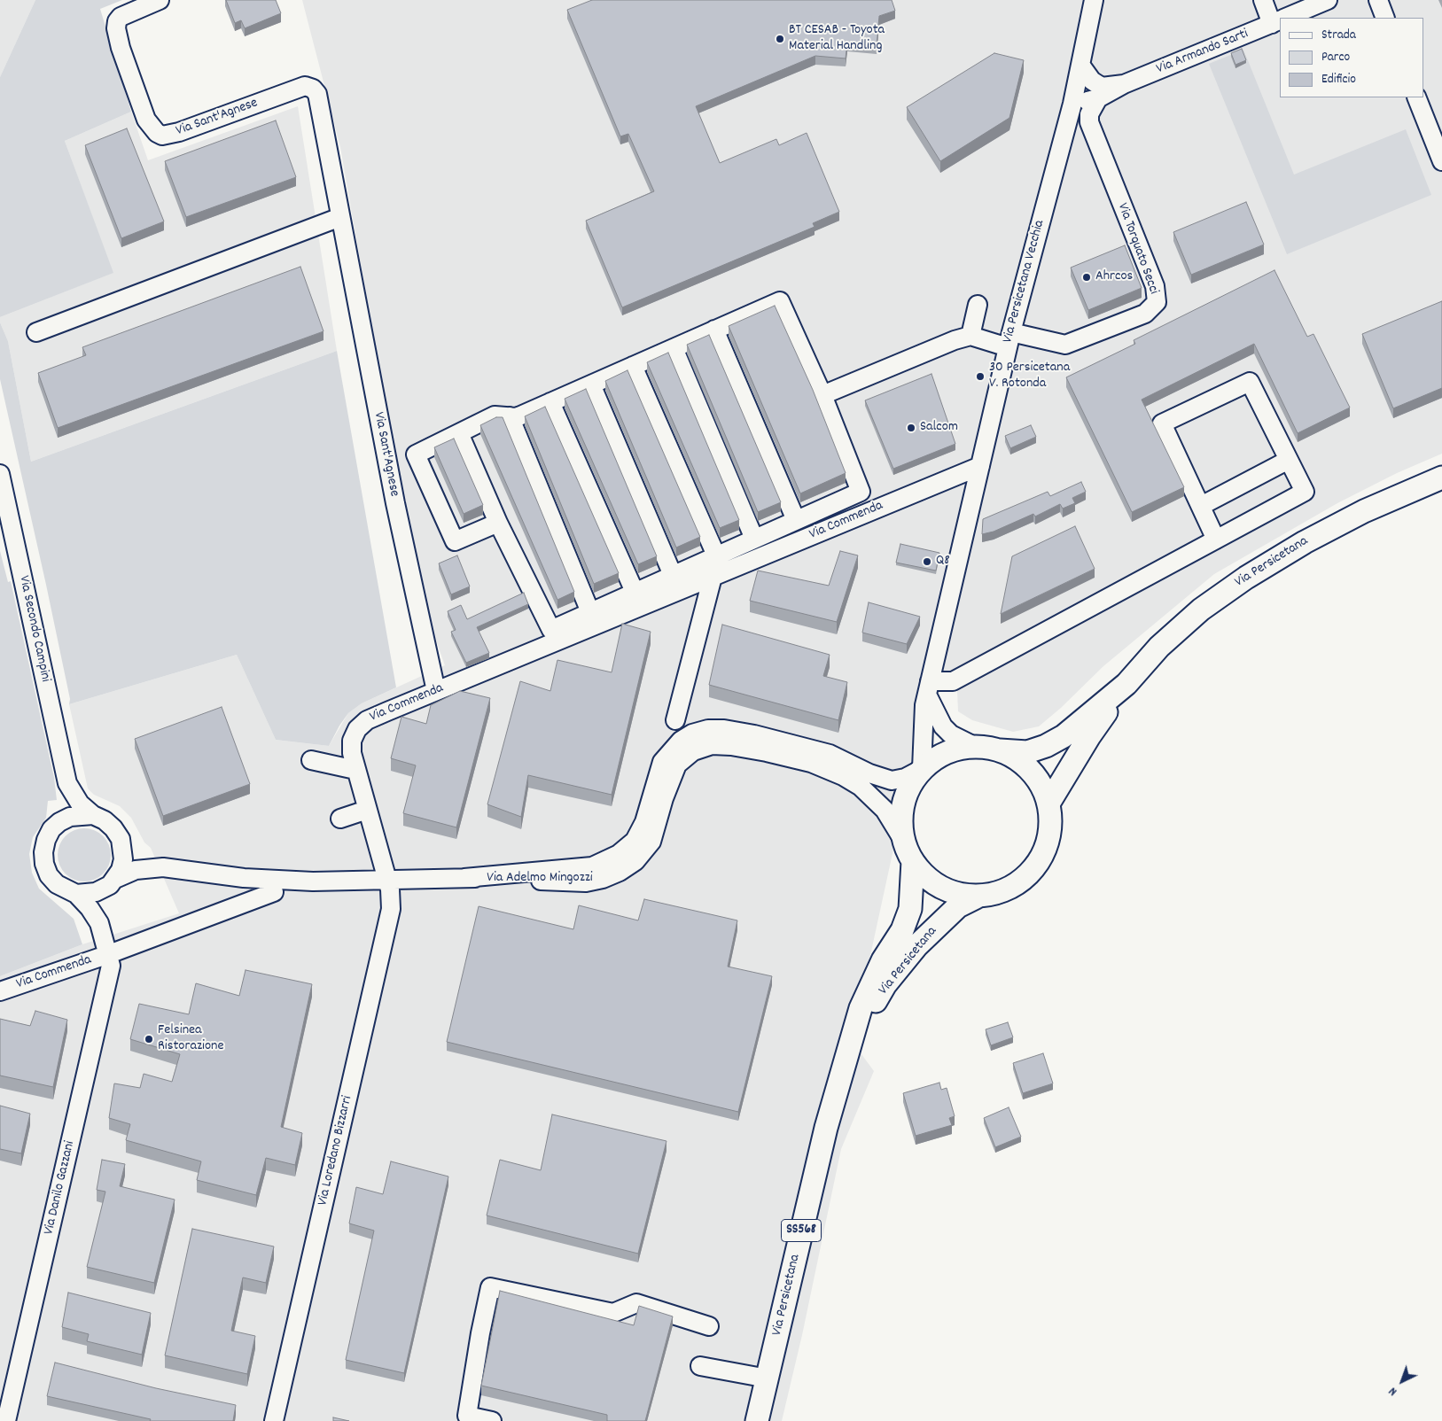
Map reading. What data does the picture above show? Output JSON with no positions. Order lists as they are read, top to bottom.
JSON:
{
  "streets": {
    "main road": ["Via Persicetana", "SS568"],
    "street": [
      "Via Armando Sarti",
      "Via Sant'Agnese",
      "Via Torquato Secci",
      "Via Persicetana Vecchia",
      "Via Commenda",
      "Via Secondo Campini",
      "Via Adelmo Mingozzi",
      "Via Loredano Bizzarri",
      "Via Danilo Gazzani"
    ]
  },
  "crossings": [
    ["Via Armando Sarti", "Via Torquato Secci"],
    ["Via Armando Sarti", "Via Persicetana Vecchia"],
    ["Via Sant'Agnese", "Via Commenda"],
    ["Via Torquato Secci", "Via Persicetana Vecchia"],
    ["Via Persicetana Vecchia", "Via Commenda"],
    ["Via Persicetana Vecchia", "Via Persicetana"],
    ["Via Persicetana Vecchia", "Via Adelmo Mingozzi"],
    ["Via Commenda", "Via Secondo Campini"],
    ["Via Commenda", "Via Adelmo Mingozzi"],
    ["Via Commenda", "Via Loredano Bizzarri"],
    ["Via Commenda", "Via Danilo Gazzani"],
    ["Via Persicetana", "Via Adelmo Mingozzi"],
    ["Via Adelmo Mingozzi", "Via Loredano Bizzarri"]
  ],
  "places": [
    "BT CESAB - Toyota Material Handling",
    "Ahrcos",
    "30 Persicetana V. Rotonda",
    "Salcom",
    "Q8",
    "Felsinea Ristorazione"
  ],
  "legend": ["Strada", "Parco", "Edificio"],
  "north": "bottom left"
}
